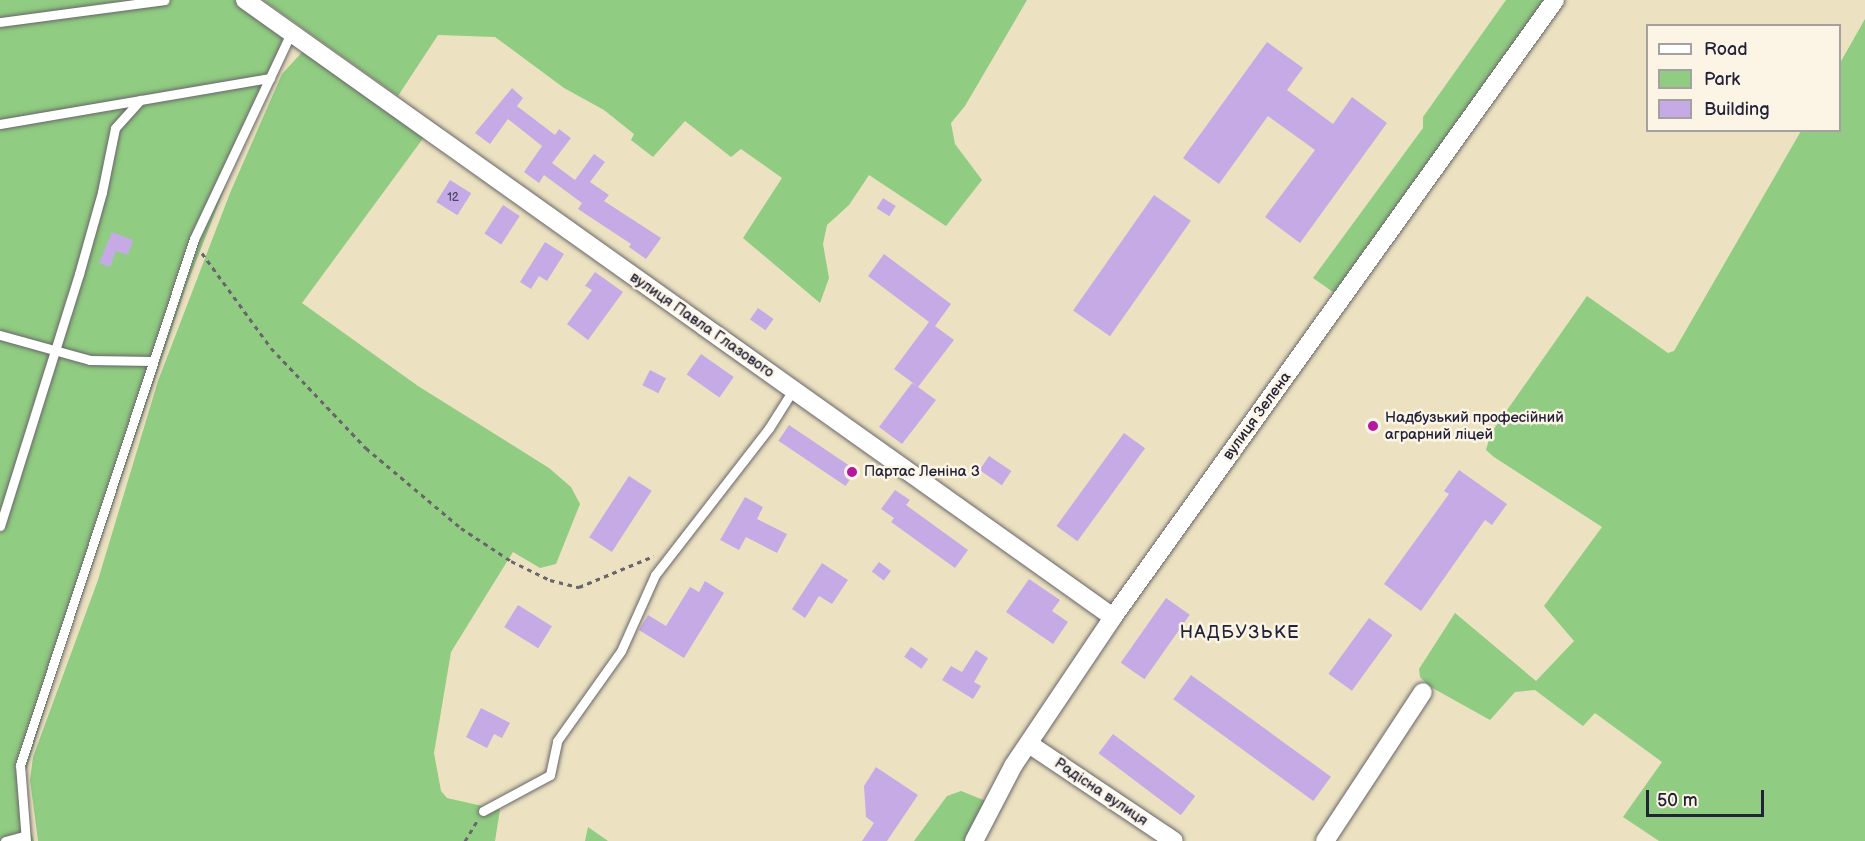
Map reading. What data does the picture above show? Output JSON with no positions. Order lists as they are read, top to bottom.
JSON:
{
  "streets": {
    "street": ["вулиця Павла Глазового", "вулиця Зелена", "Радісна вулиця"]
  },
  "crossings": [
    ["вулиця Павла Глазового", "вулиця Зелена"],
    ["вулиця Зелена", "Радісна вулиця"]
  ],
  "districts": ["НАДБУЗЬКЕ"],
  "places": ["Надбузький професійний аграрний ліцей", "Партас Леніна 3"],
  "house_numbers": ["12"],
  "legend": ["Road", "Park", "Building"],
  "scale_bar": "50 m"
}
